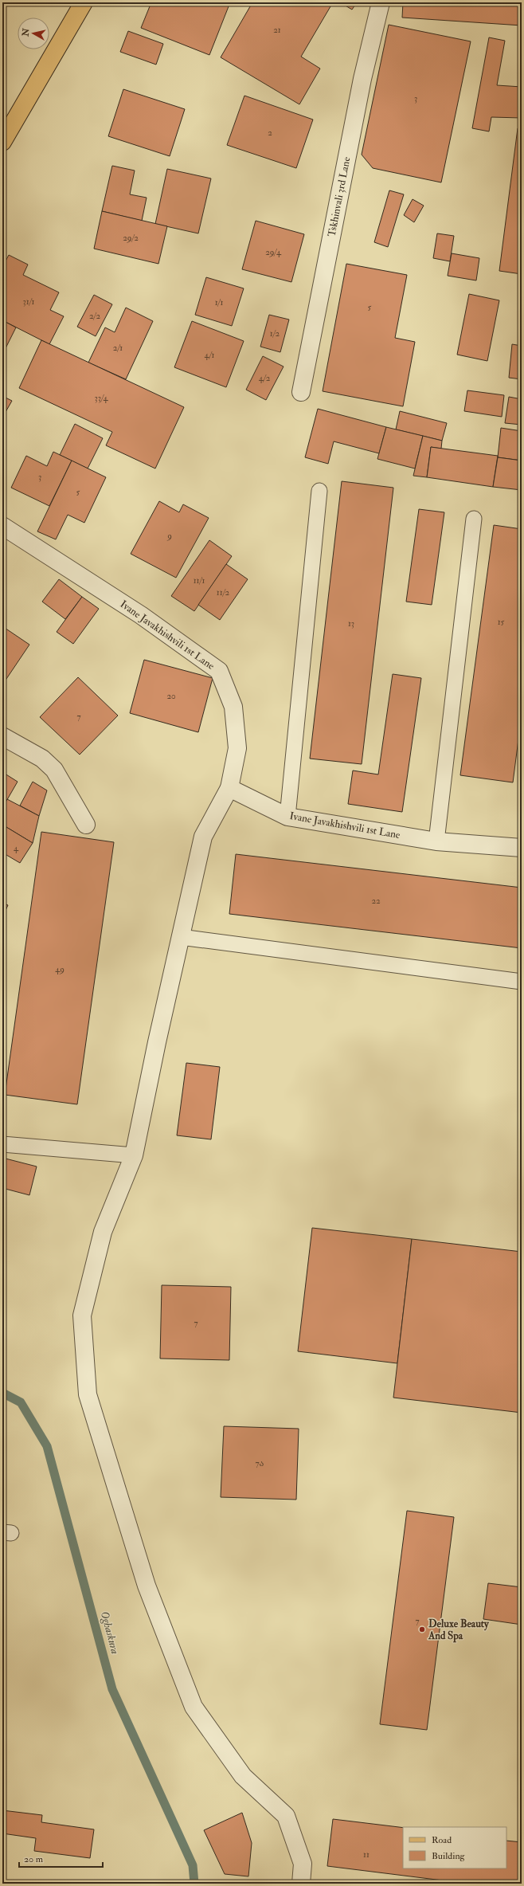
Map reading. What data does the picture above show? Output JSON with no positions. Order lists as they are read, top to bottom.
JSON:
{
  "streets": {
    "street": ["Tskhinvali 3rd Lane", "Ivane Javakhishvili 1st Lane"]
  },
  "water": ["Oghaskura"],
  "places": ["Deluxe Beauty And Spa"],
  "house_numbers": [
    "21",
    "3",
    "2",
    "29/2",
    "29/4",
    "31/1",
    "1/1",
    "5",
    "2/2",
    "1/2",
    "2/1",
    "4/1",
    "4/2",
    "33/4",
    "3",
    "5",
    "9",
    "11/1",
    "11/2",
    "15",
    "13",
    "20",
    "7",
    "4",
    "22",
    "49",
    "7",
    "7ა",
    "7",
    "11"
  ],
  "legend": ["Road", "Building"],
  "scale_bar": "20 m",
  "north": "left"
}
